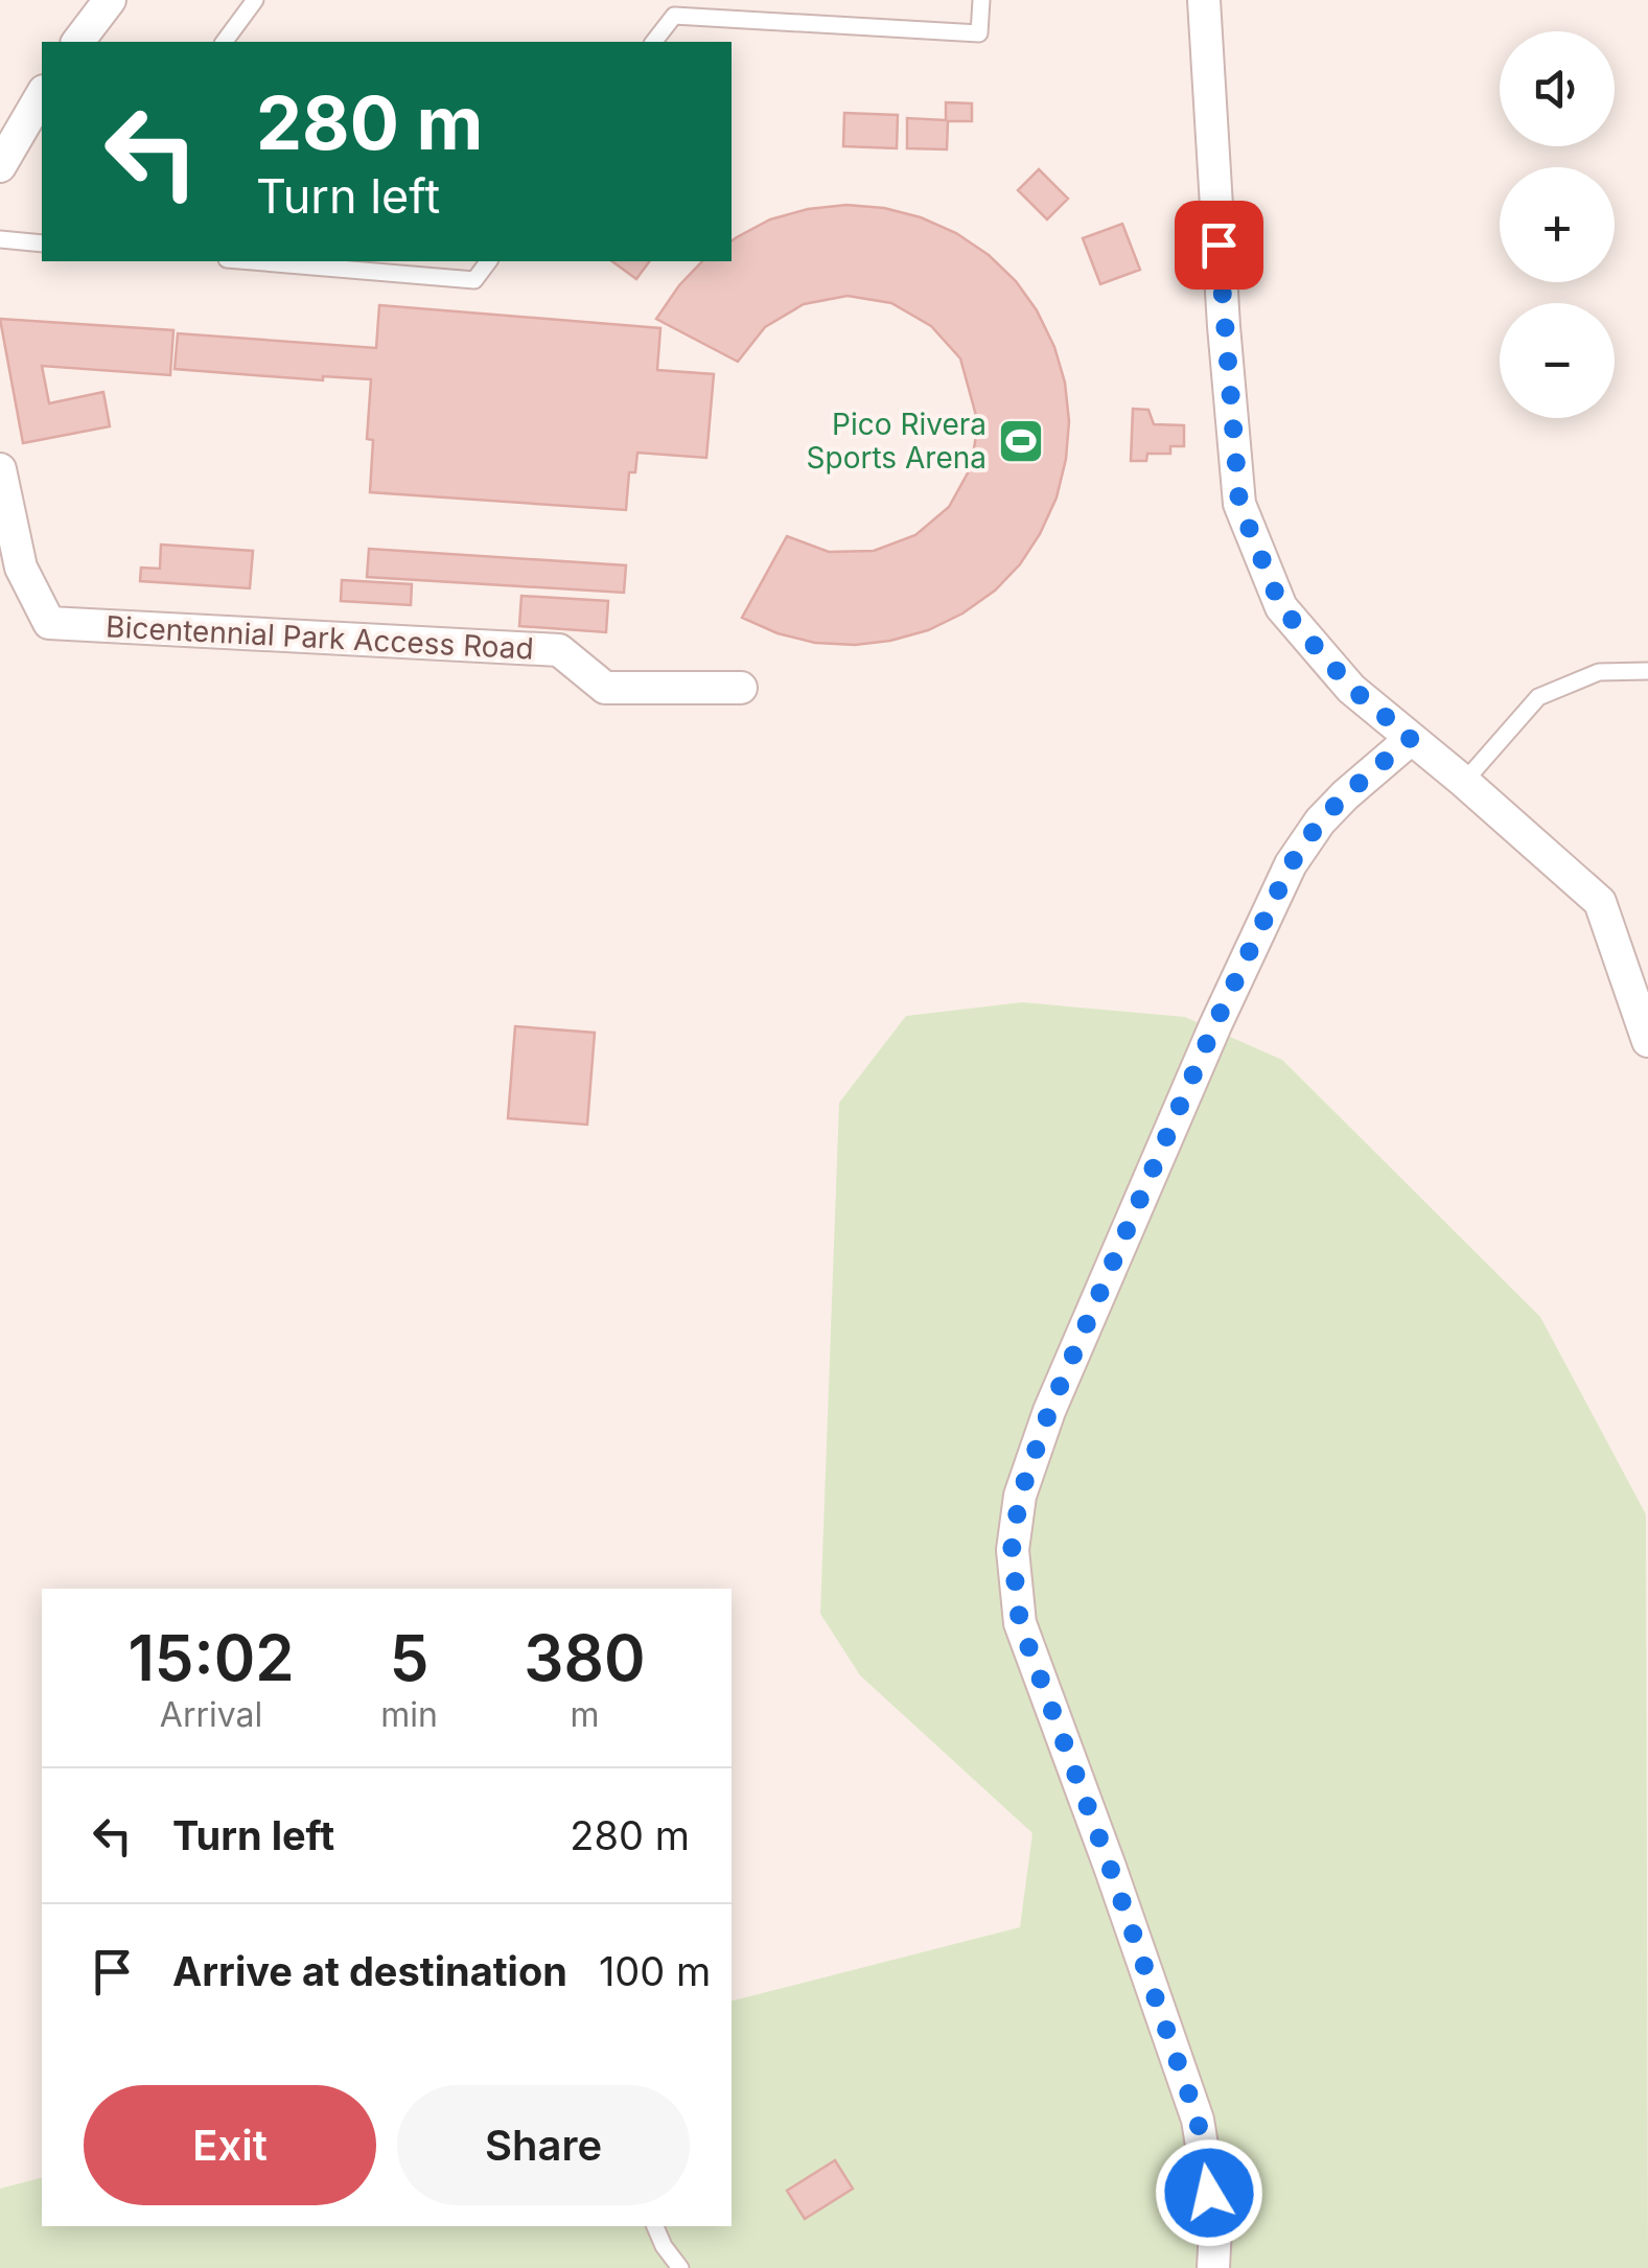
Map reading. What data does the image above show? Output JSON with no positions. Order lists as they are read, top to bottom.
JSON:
{
  "streets": {
    "street": ["Bicentennial Park Access Road"]
  },
  "places": {
    "sports": ["Pico Rivera Sports Arena"]
  },
  "page": {
    "map_buttons": ["+", "−"],
    "turn": ["280 m", "Turn left"],
    "eta": [
      "15:02",
      "Arrival",
      "5",
      "min",
      "380",
      "m"
    ],
    "list": [
      {
        "name": "Turn left",
        "value": "280 m"
      },
      {
        "name": "Arrive at destination",
        "value": "100 m"
      }
    ],
    "buttons": ["Exit", "Share"]
  }
}
